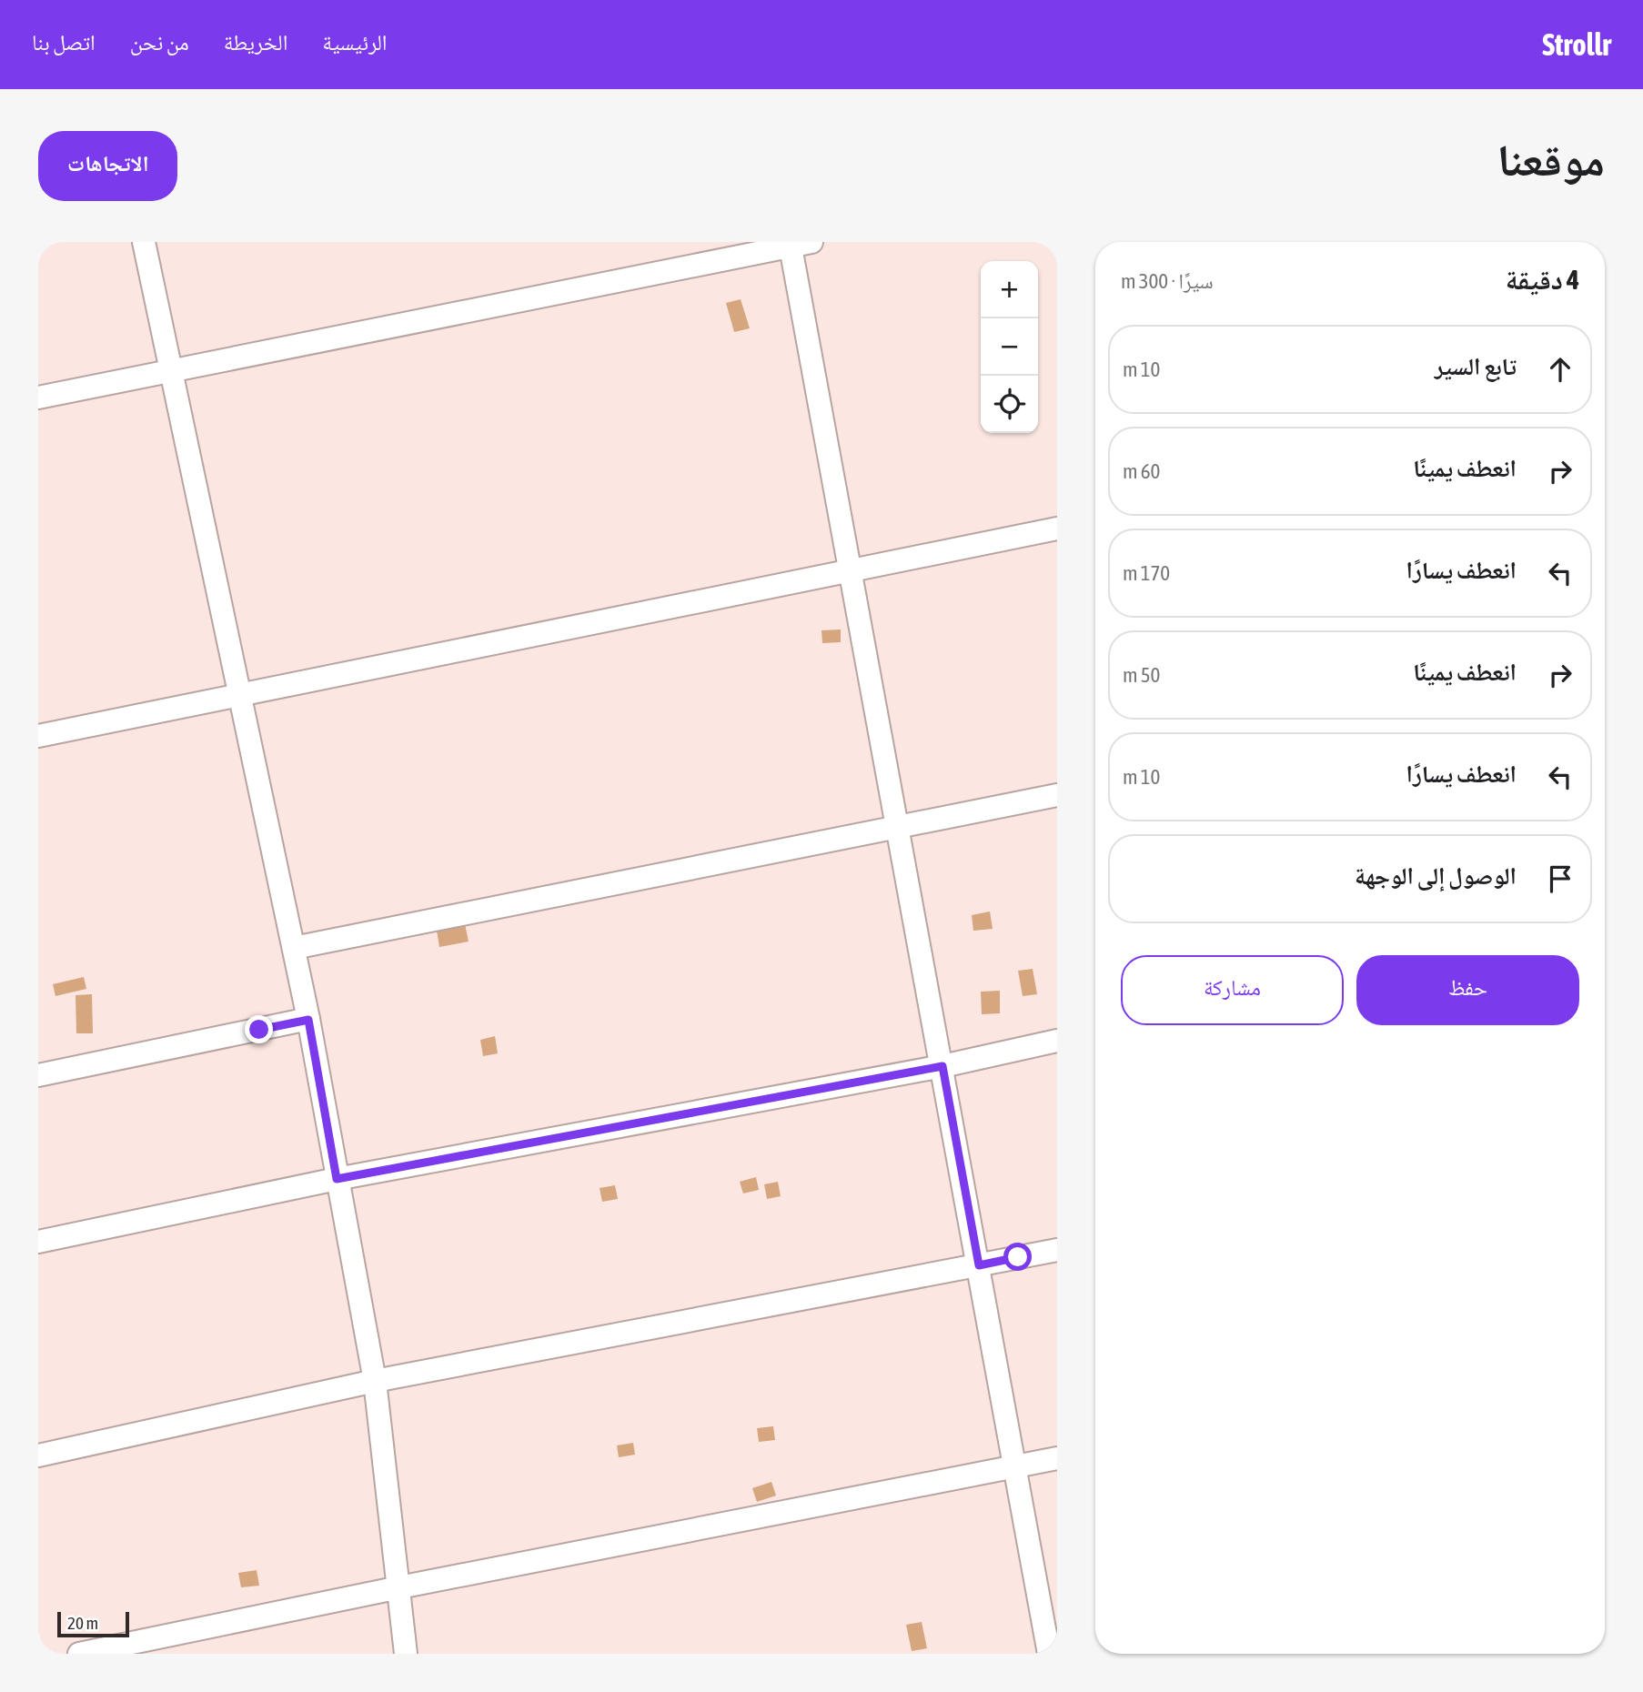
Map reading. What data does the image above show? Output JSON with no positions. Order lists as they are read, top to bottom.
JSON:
{
  "scale_bar": "20 m",
  "page": {
    "header": "Strollr",
    "nav": [
      "الرئيسية",
      "الخريطة",
      "من نحن",
      "اتصل بنا"
    ],
    "title": "موقعنا",
    "buttons": [
      "الاتجاهات",
      ["حفظ", "مشاركة"]
    ],
    "heading": ["4 دقيقة", "سيرًا · 300 m"],
    "map_buttons": ["+", "−"],
    "list": [
      ["تابع السير", "10 m"],
      ["انعطف يمينًا", "60 m"],
      ["انعطف يسارًا", "170 m"],
      ["انعطف يمينًا", "50 m"],
      ["انعطف يسارًا", "10 m"],
      "الوصول إلى الوجهة"
    ],
    "scale": "20 m"
  }
}
